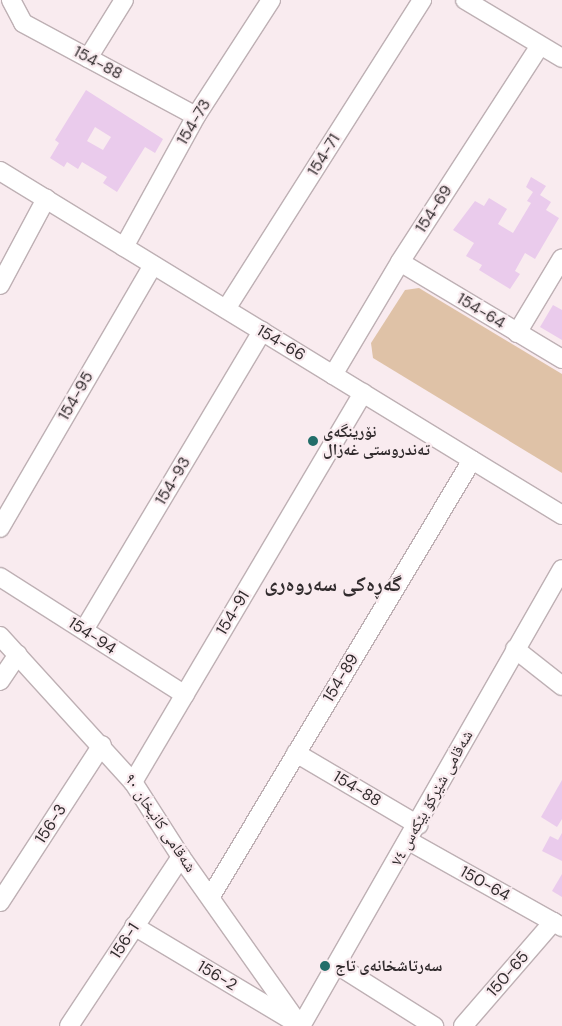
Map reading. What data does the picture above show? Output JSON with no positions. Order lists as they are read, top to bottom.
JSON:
{
  "streets": {
    "street": [
      "154-88",
      "154-73",
      "154-71",
      "154-69",
      "154-64",
      "154-66",
      "154-95",
      "154-93",
      "154-91",
      "154-94",
      "154-89",
      "شەقامی شێرکۆ بێکەس ٧٤",
      "شەقامی کانیخان ٩٠",
      "156-3",
      "150-64",
      "156-1",
      "150-65",
      "156-2"
    ]
  },
  "crossings": [
    ["154-88", "154-73"],
    ["154-88", "154-89"],
    ["154-88", "شەقامی شێرکۆ بێکەس ٧٤"],
    ["154-73", "154-66"],
    ["154-71", "154-66"],
    ["154-69", "154-64"],
    ["154-69", "154-66"],
    ["154-66", "154-95"],
    ["154-66", "154-93"],
    ["154-66", "154-91"],
    ["154-66", "154-89"],
    ["154-93", "154-94"],
    ["154-91", "154-94"],
    ["154-91", "شەقامی کانیخان ٩٠"],
    ["154-89", "شەقامی کانیخان ٩٠"],
    ["شەقامی شێرکۆ بێکەس ٧٤", "شەقامی کانیخان ٩٠"],
    ["شەقامی شێرکۆ بێکەس ٧٤", "150-64"],
    ["شەقامی شێرکۆ بێکەس ٧٤", "156-2"],
    ["شەقامی کانیخان ٩٠", "156-3"],
    ["شەقامی کانیخان ٩٠", "156-1"],
    ["شەقامی کانیخان ٩٠", "156-2"],
    ["150-64", "150-65"],
    ["156-1", "156-2"]
  ],
  "districts": ["گەڕەکی سەروەری"],
  "places": ["نۆرینگەی تەندروستی غەزال", "سەرتاشخانەی تاج"]
}
